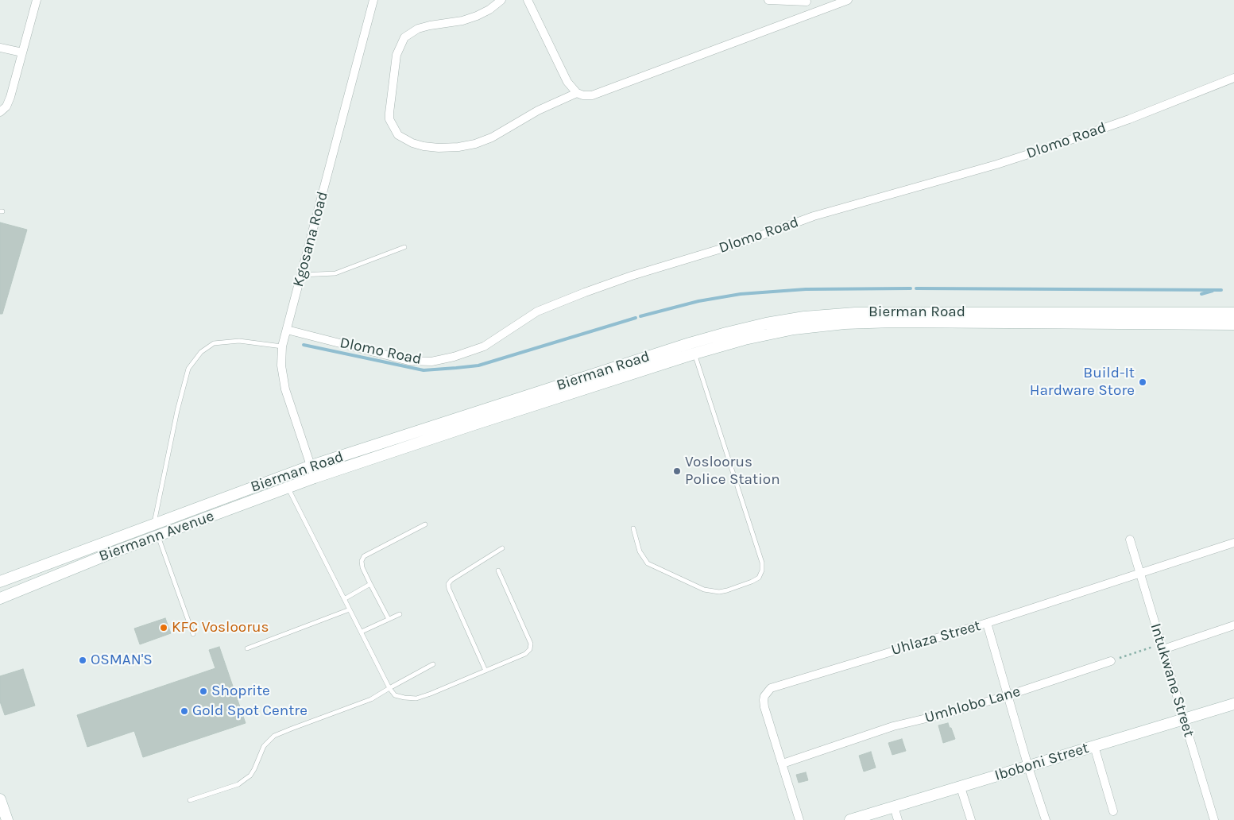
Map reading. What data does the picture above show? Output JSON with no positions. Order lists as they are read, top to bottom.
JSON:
{
  "streets": {
    "main road": ["Bierman Road", "Biermann Avenue", "Iboboni Street"],
    "street": [
      "Dlomo Road",
      "Kgosana Road",
      "Uhlaza Street",
      "Intukwane Street",
      "Umhlobo Lane"
    ]
  },
  "crossings": [
    ["Dlomo Road", "Kgosana Road"],
    ["Kgosana Road", "Bierman Road"],
    ["Kgosana Road", "Biermann Avenue"],
    ["Bierman Road", "Biermann Avenue"],
    ["Uhlaza Street", "Intukwane Street"],
    ["Uhlaza Street", "Umhlobo Lane"],
    ["Intukwane Street", "Iboboni Street"]
  ],
  "places": [
    "Build-It Hardware Store",
    "Vosloorus Police Station",
    "KFC Vosloorus",
    "OSMAN'S",
    "Shoprite",
    "Gold Spot Centre"
  ]
}
